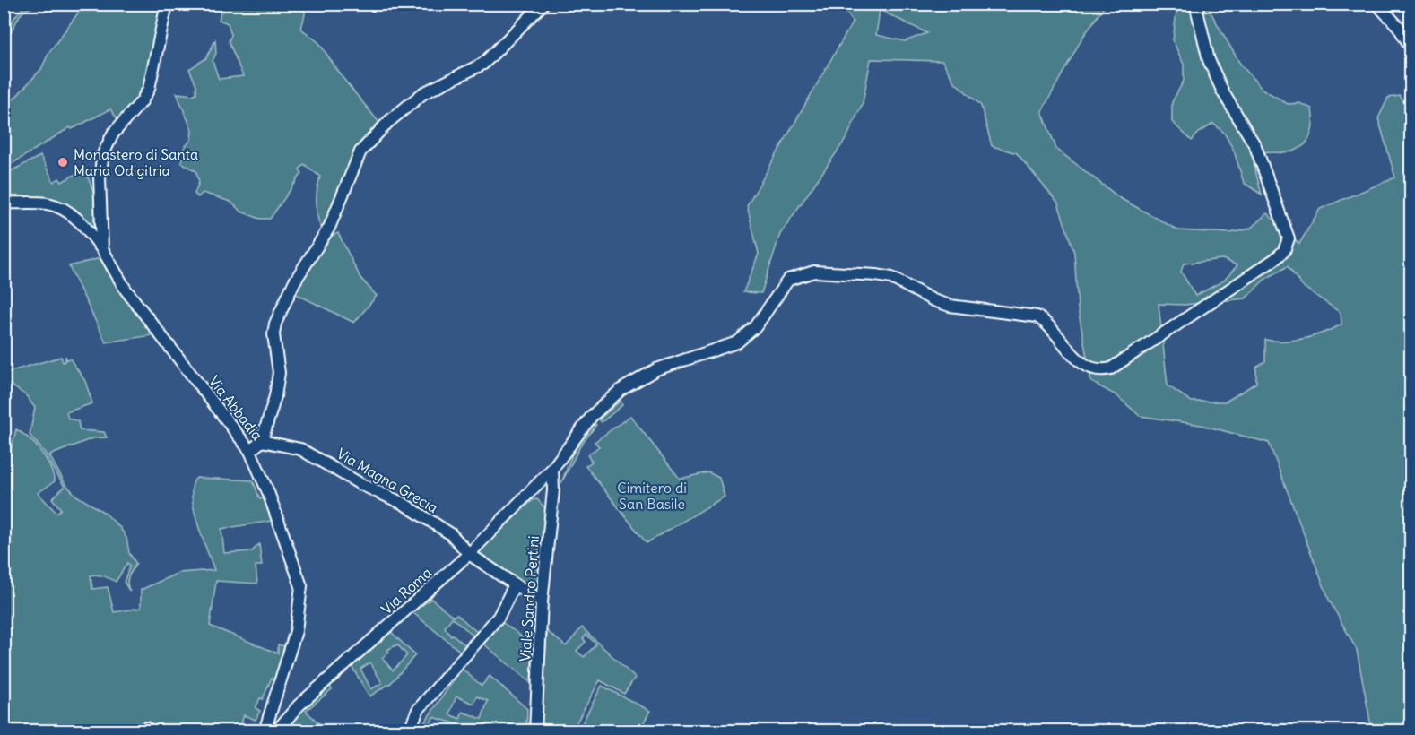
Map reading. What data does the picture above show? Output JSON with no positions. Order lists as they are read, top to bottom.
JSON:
{
  "streets": {
    "street": [
      "Via Abbadia",
      "Via Magna Grecia",
      "Via Roma",
      "Viale Sandro Pertini"
    ]
  },
  "crossings": [
    ["Via Magna Grecia", "Via Roma"],
    ["Via Magna Grecia", "Viale Sandro Pertini"],
    ["Via Roma", "Viale Sandro Pertini"]
  ],
  "parks": ["Cimitero di San Basile"],
  "places": ["Monastero di Santa Maria Odigitria"]
}
